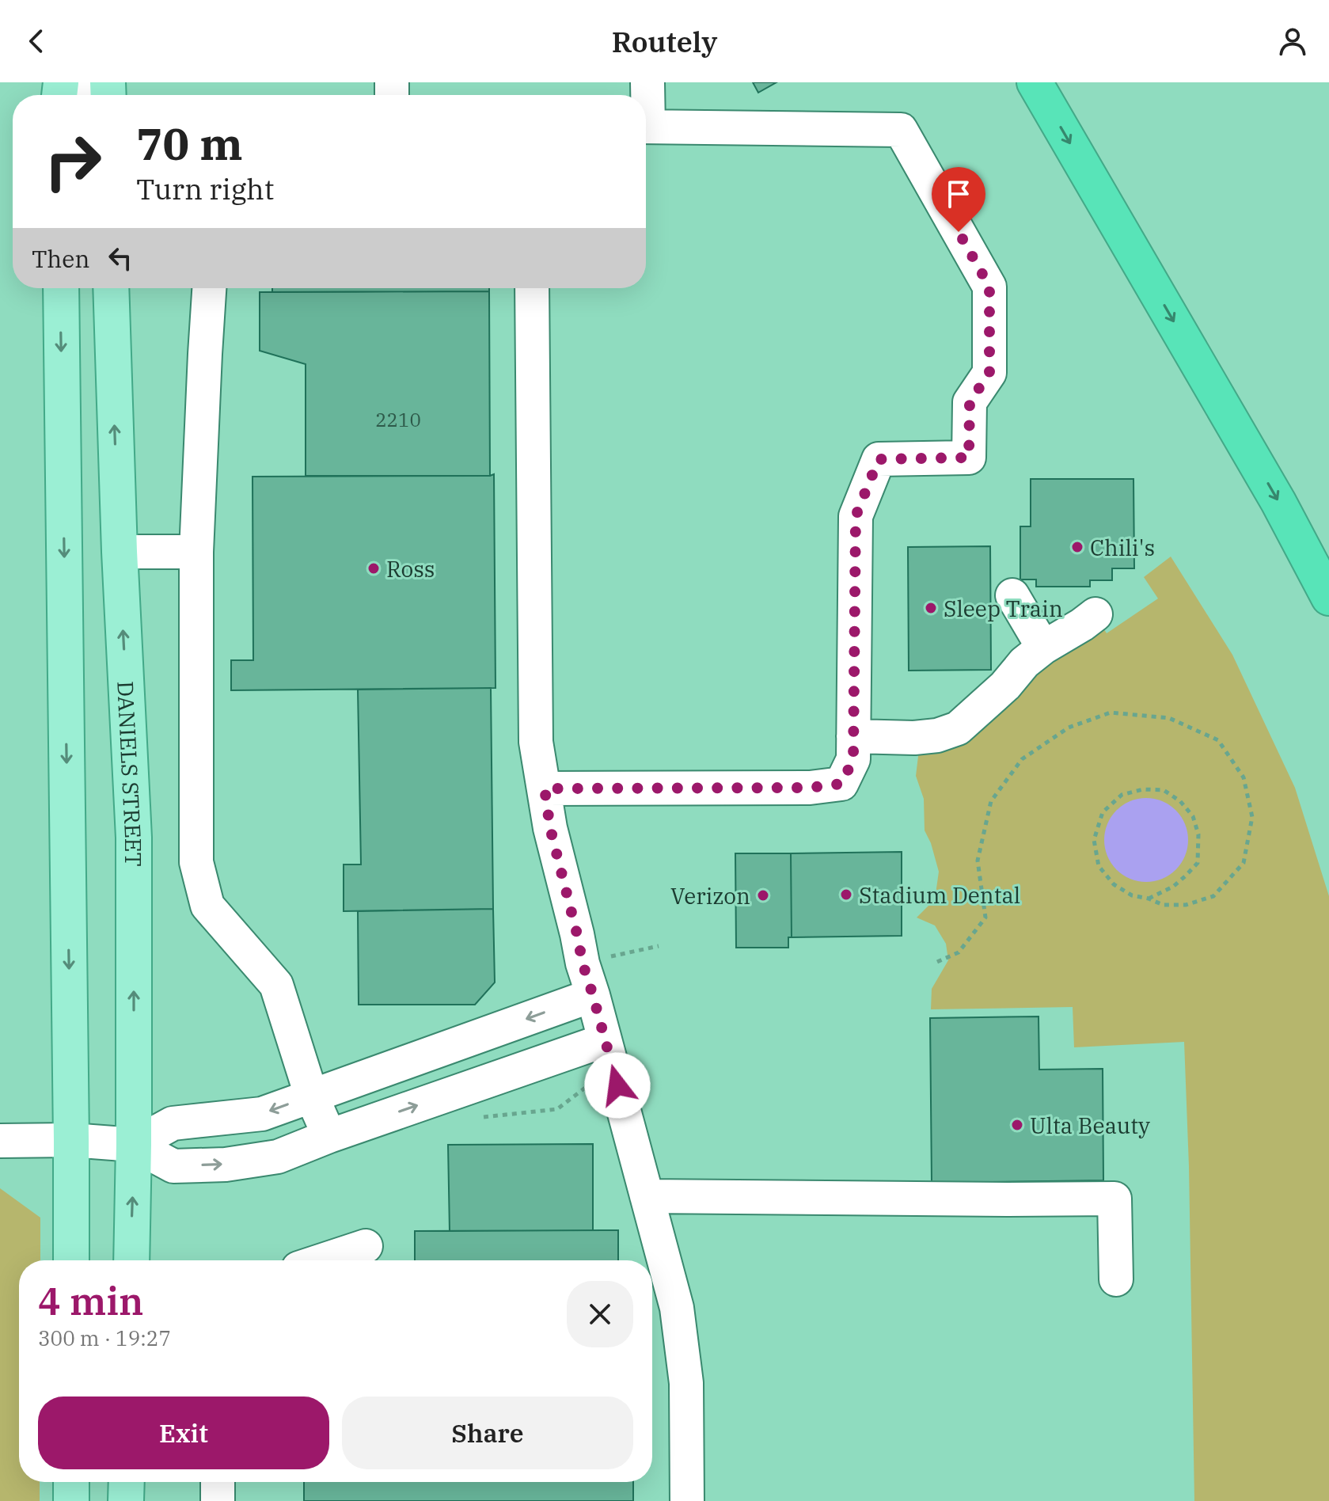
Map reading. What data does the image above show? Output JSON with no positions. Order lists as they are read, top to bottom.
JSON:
{
  "streets": {
    "main road": ["DANIELS STREET"]
  },
  "places": [
    "Chili's",
    "Ross",
    "Sleep Train",
    "Stadium Dental",
    "Verizon",
    "Ulta Beauty"
  ],
  "house_numbers": ["2210"],
  "page": {
    "header": "Routely",
    "turn": ["70 m", "Turn right"],
    "then": "Then",
    "heading": ["4 min", "300 m · 19:27"],
    "buttons": ["Exit", "Share"]
  }
}
